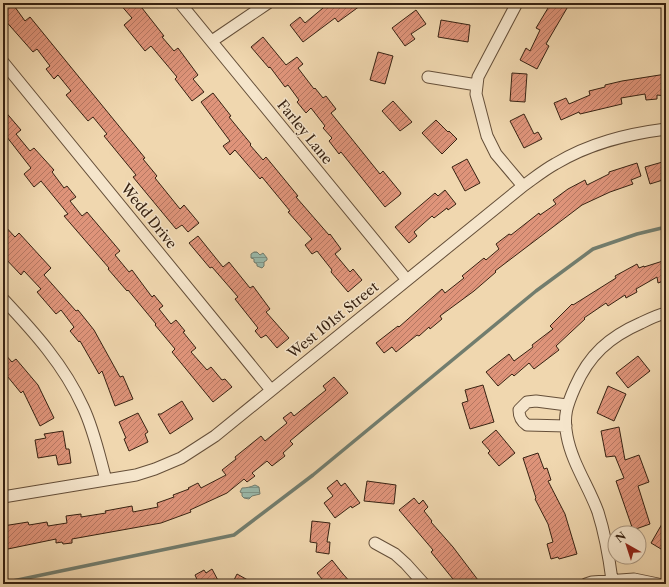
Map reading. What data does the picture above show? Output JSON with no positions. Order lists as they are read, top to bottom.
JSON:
{
  "streets": {
    "street": ["Farley Lane", "Wedd Drive", "West 101st Street"]
  },
  "crossings": [
    ["Farley Lane", "West 101st Street"],
    ["Wedd Drive", "West 101st Street"]
  ],
  "north": "top left"
}
